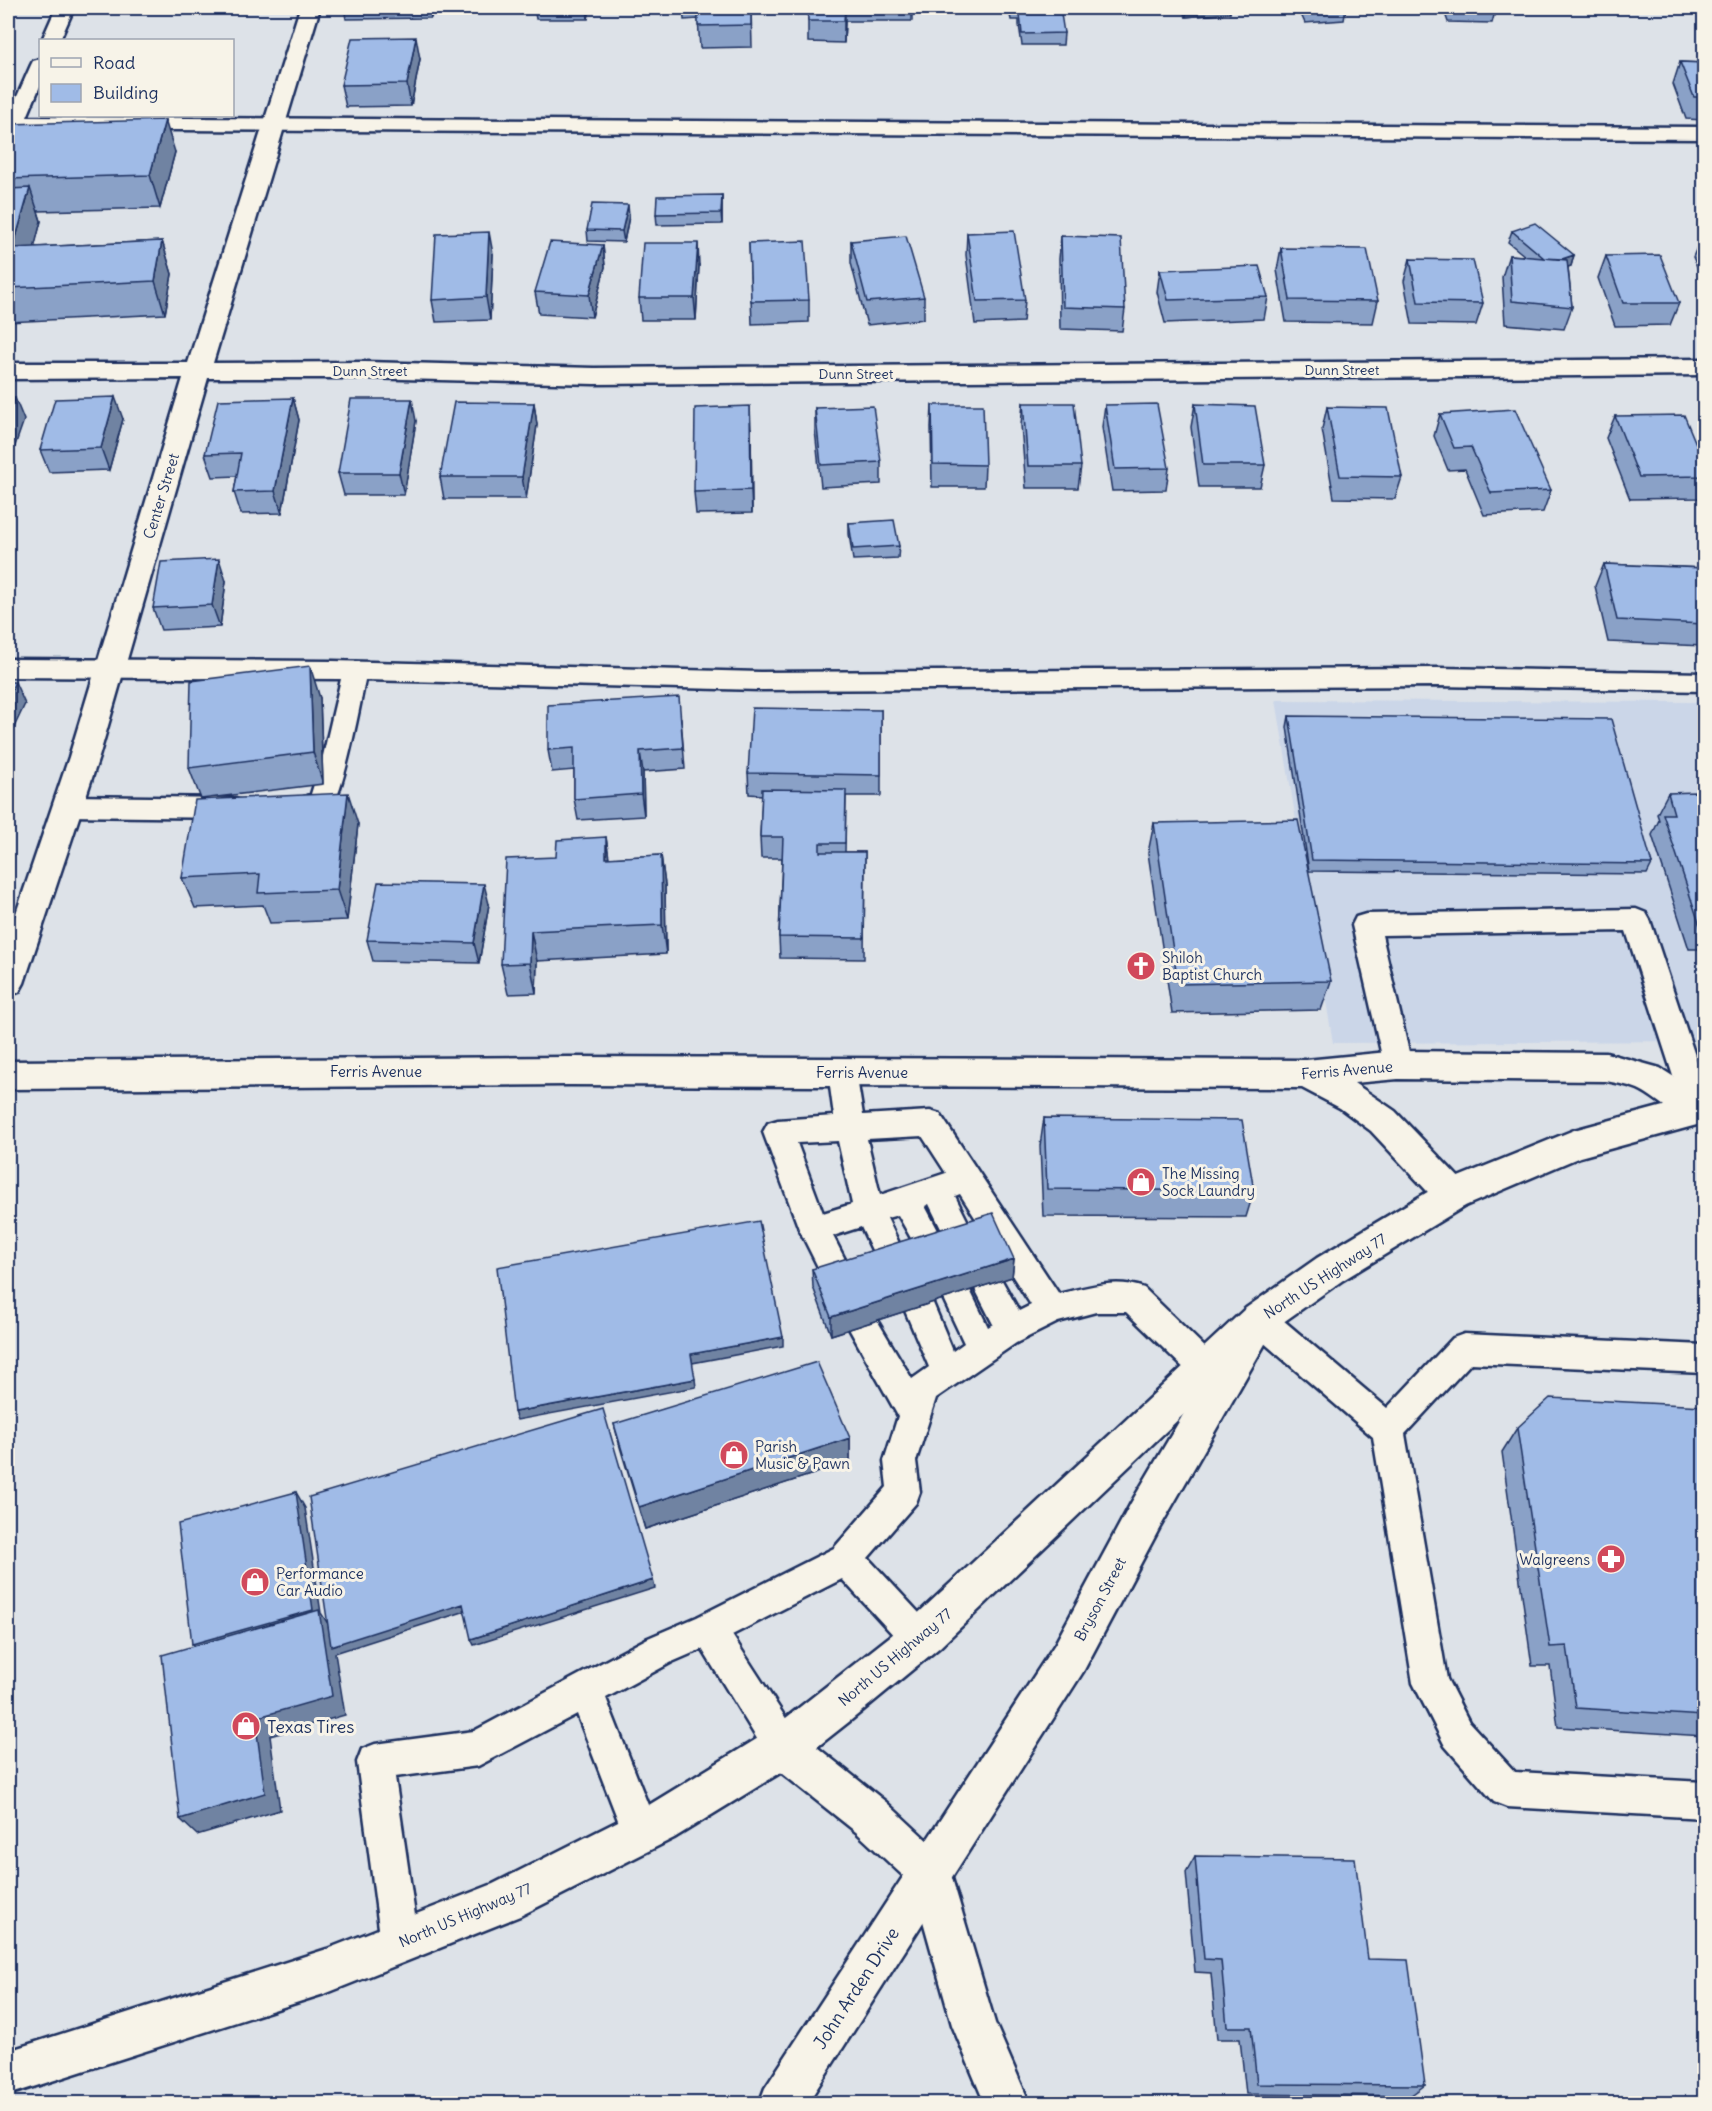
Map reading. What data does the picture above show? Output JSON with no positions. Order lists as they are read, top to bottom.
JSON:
{
  "streets": {
    "street": [
      "Dunn Street",
      "Center Street",
      "Ferris Avenue",
      "North US Highway 77",
      "Bryson Street",
      "John Arden Drive"
    ]
  },
  "crossings": [
    ["Dunn Street", "Center Street"],
    ["Ferris Avenue", "North US Highway 77"],
    ["North US Highway 77", "Bryson Street"],
    ["Bryson Street", "John Arden Drive"]
  ],
  "places": {
    "church": ["Shiloh Baptist Church"],
    "shop": [
      "The Missing Sock Laundry",
      "Parish Music & Pawn",
      "Performance Car Audio",
      "Texas Tires"
    ],
    "pharmacy": ["Walgreens"]
  },
  "legend": ["Road", "Building"]
}
